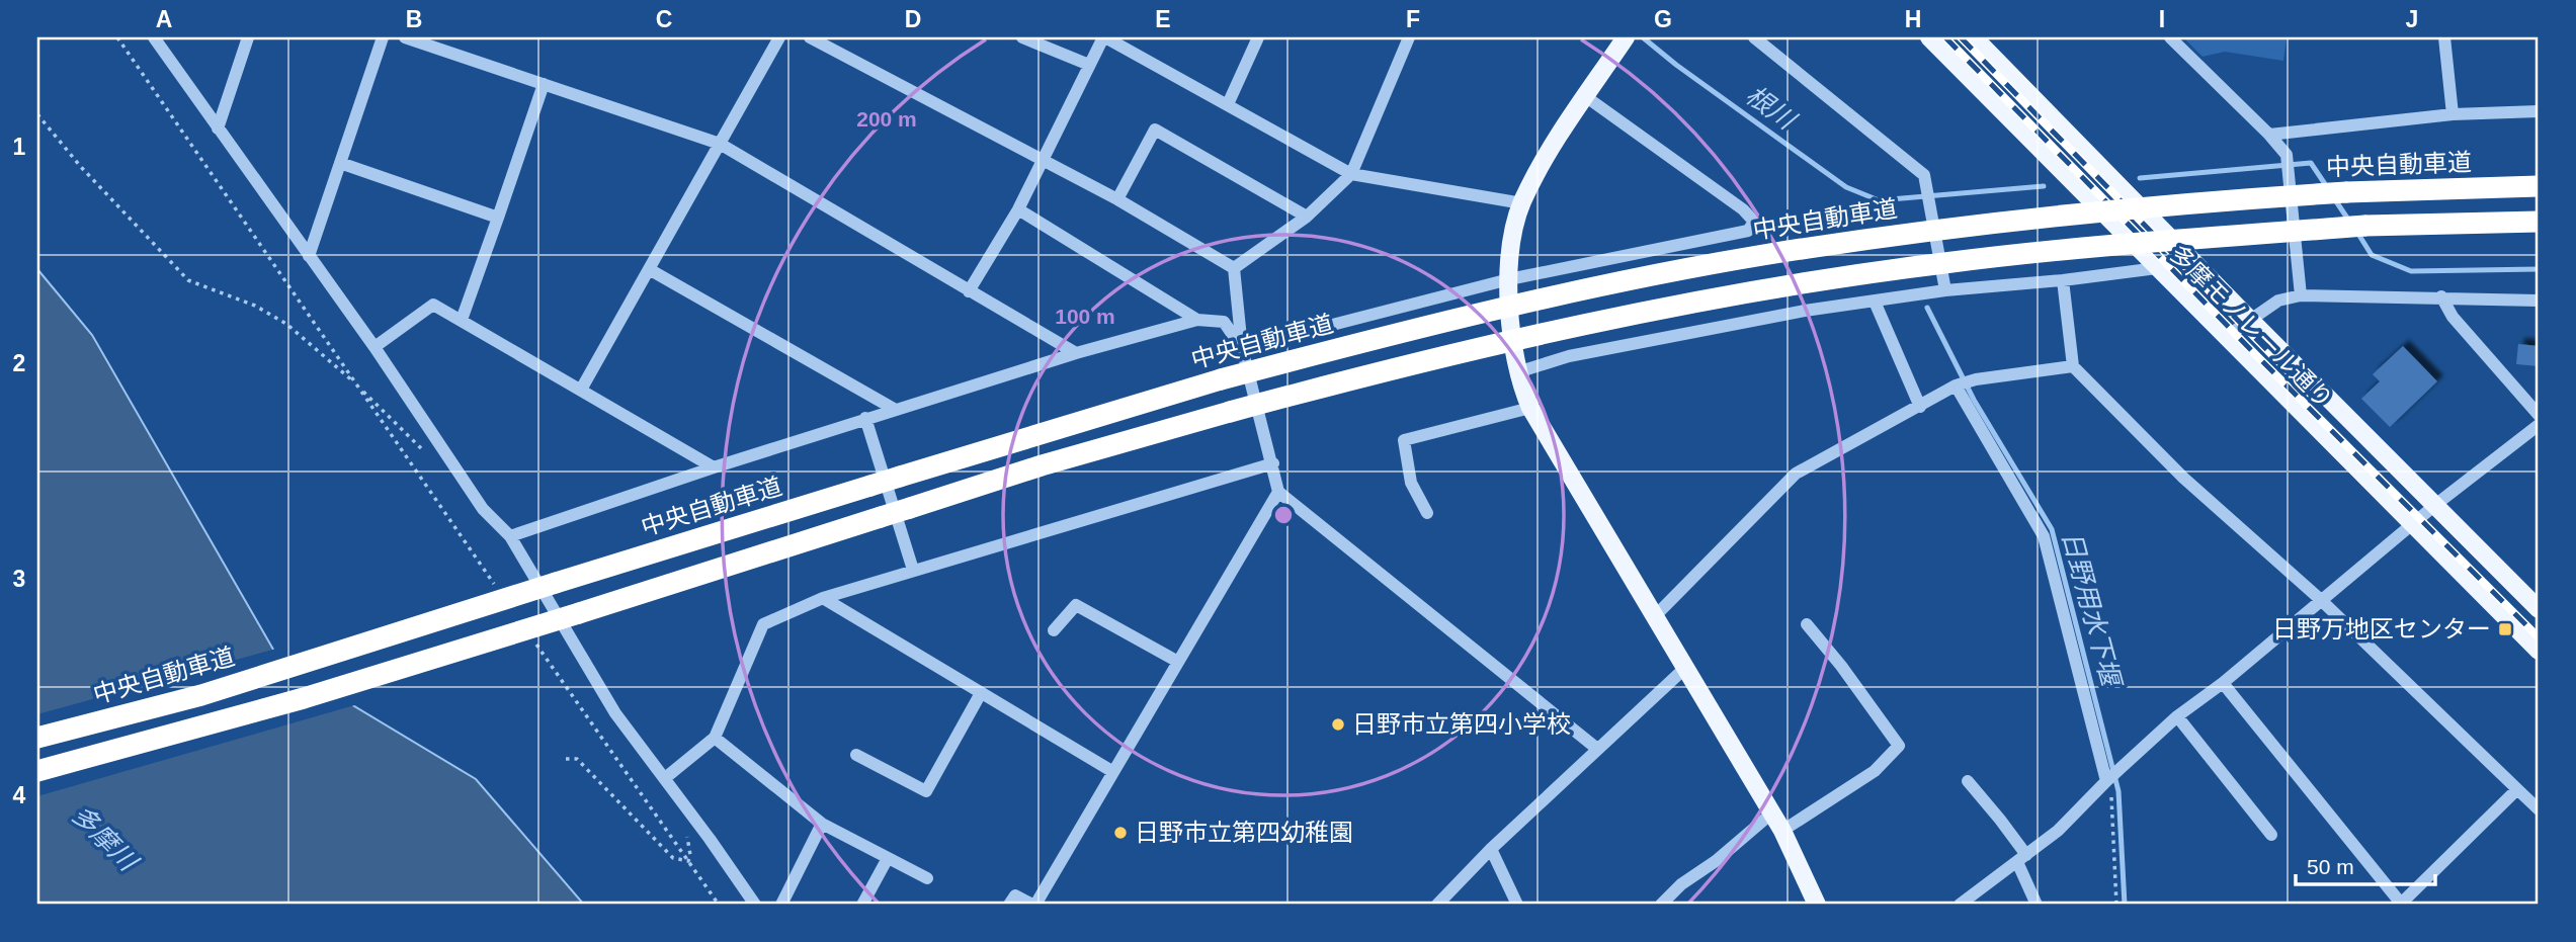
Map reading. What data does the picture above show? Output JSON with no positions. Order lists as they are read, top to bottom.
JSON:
{
  "streets": {
    "highway": ["中央自動車道"],
    "main road": ["多摩モノレール通り"]
  },
  "water": ["根川", "日野用水下堰", "多摩川"],
  "places": {
    "transit": ["日野万地区センター"],
    "other": ["日野市立第四小学校", "日野市立第四幼稚園"]
  },
  "scale_bar": "50 m",
  "grid": {
    "columns": [
      "A",
      "B",
      "C",
      "D",
      "E",
      "F",
      "G",
      "H",
      "I",
      "J"
    ],
    "rows": [
      "1",
      "2",
      "3",
      "4"
    ]
  },
  "rings": ["200 m", "100 m"]
}
